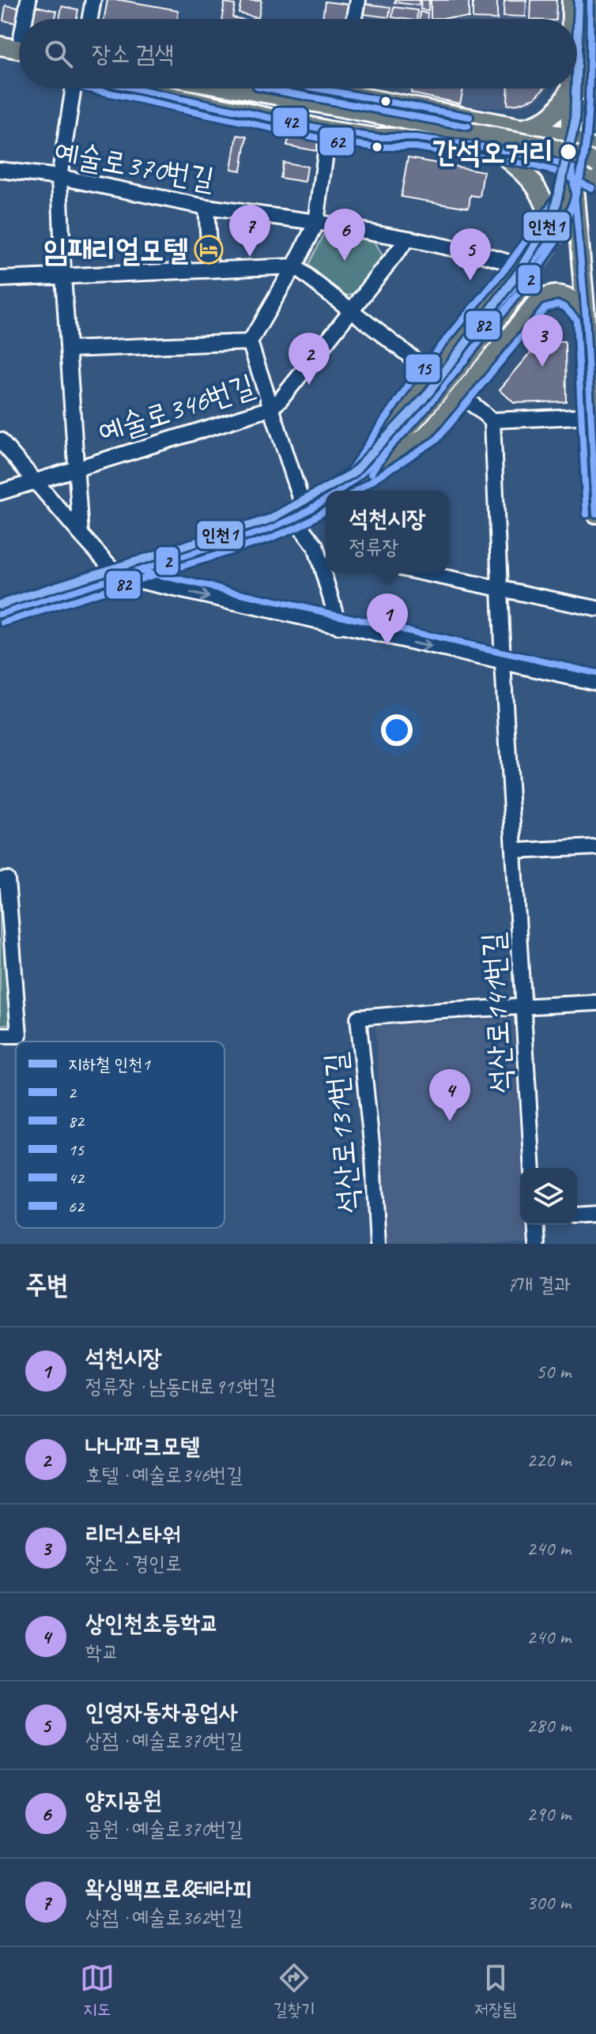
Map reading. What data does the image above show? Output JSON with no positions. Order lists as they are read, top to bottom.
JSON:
{
  "streets": {
    "street": [
      "예술로370번길",
      "예술로346번길",
      "석산로141번길",
      "석산로131번길"
    ]
  },
  "crossings": [
    ["예술로370번길", "예술로346번길"],
    ["석산로141번길", "석산로131번길"]
  ],
  "places": {
    "other": ["간석오거리"],
    "hotel": ["임패리얼모텔"]
  },
  "lines": [
    "metro line 인천1",
    "transit line 2",
    "transit line 42",
    "transit line 62",
    "transit line 15",
    "transit line 82"
  ],
  "legend": [
    "지하철 인천1",
    "2",
    "82",
    "15",
    "42",
    "62"
  ],
  "page": {
    "search": "장소 검색",
    "pins": [
      "7",
      "6",
      "5",
      "3",
      "2",
      "1",
      "4"
    ],
    "popup": ["석천시장", "정류장"],
    "heading": ["주변", "7개 결과"],
    "list": [
      {
        "mark": "1",
        "name": "석천시장",
        "note": "정류장 · 남동대로915번길",
        "value": "50 m"
      },
      {
        "mark": "2",
        "name": "나나파크모텔",
        "note": "호텔 · 예술로346번길",
        "value": "220 m"
      },
      {
        "mark": "3",
        "name": "리더스타워",
        "note": "장소 · 경인로",
        "value": "240 m"
      },
      {
        "mark": "4",
        "name": "상인천초등학교",
        "note": "학교",
        "value": "240 m"
      },
      {
        "mark": "5",
        "name": "인영자동차공업사",
        "note": "상점 · 예술로370번길",
        "value": "280 m"
      },
      {
        "mark": "6",
        "name": "양지공원",
        "note": "공원 · 예술로370번길",
        "value": "290 m"
      },
      {
        "mark": "7",
        "name": "왁싱백프로&테라피",
        "note": "상점 · 예술로362번길",
        "value": "300 m"
      }
    ],
    "nav": ["지도", "길찾기", "저장됨"]
  }
}
